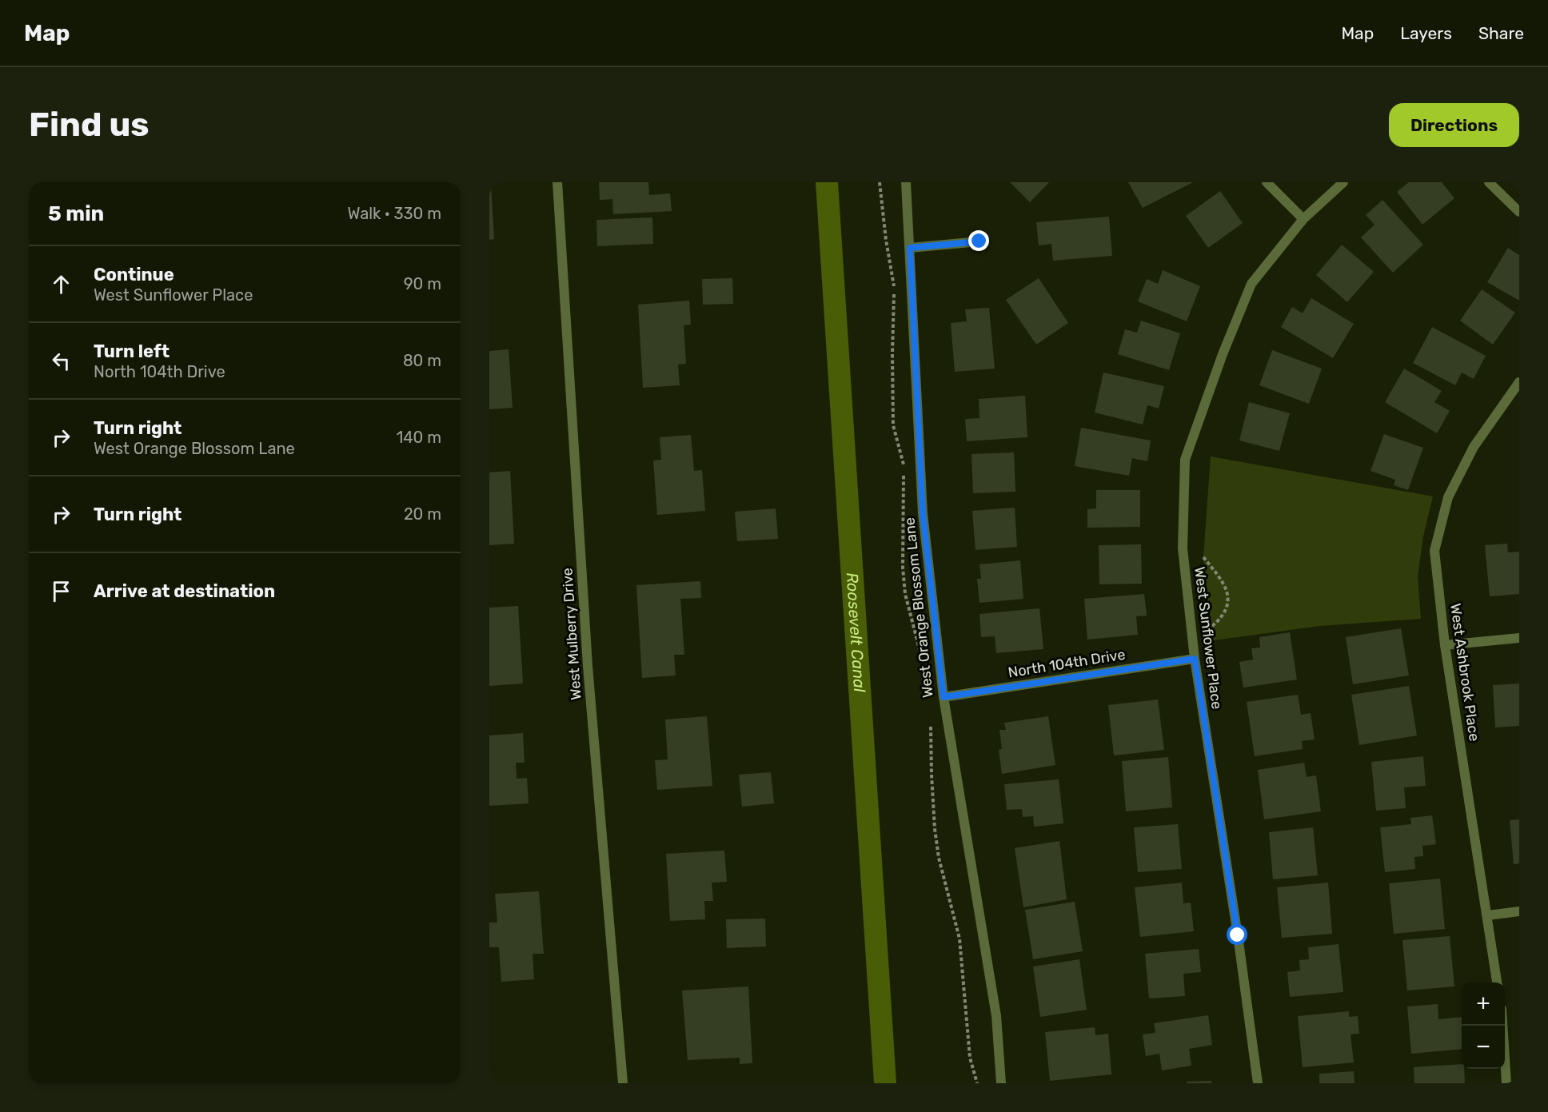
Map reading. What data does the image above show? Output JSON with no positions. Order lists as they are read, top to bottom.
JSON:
{
  "streets": {
    "street": [
      "West Orange Blossom Lane",
      "West Mulberry Drive",
      "West Sunflower Place",
      "North 104th Drive",
      "West Ashbrook Place"
    ]
  },
  "crossings": [
    ["West Orange Blossom Lane", "North 104th Drive"],
    ["West Sunflower Place", "North 104th Drive"]
  ],
  "water": ["Roosevelt Canal"],
  "page": {
    "header": "Map",
    "nav": ["Map", "Layers", "Share"],
    "buttons": "Directions",
    "title": "Find us",
    "heading": ["5 min", "Walk · 330 m"],
    "list": [
      ["Continue", "West Sunflower Place", "90 m"],
      ["Turn left", "North 104th Drive", "80 m"],
      ["Turn right", "West Orange Blossom Lane", "140 m"],
      ["Turn right", "20 m"],
      "Arrive at destination"
    ],
    "map_buttons": ["+", "−"]
  }
}
